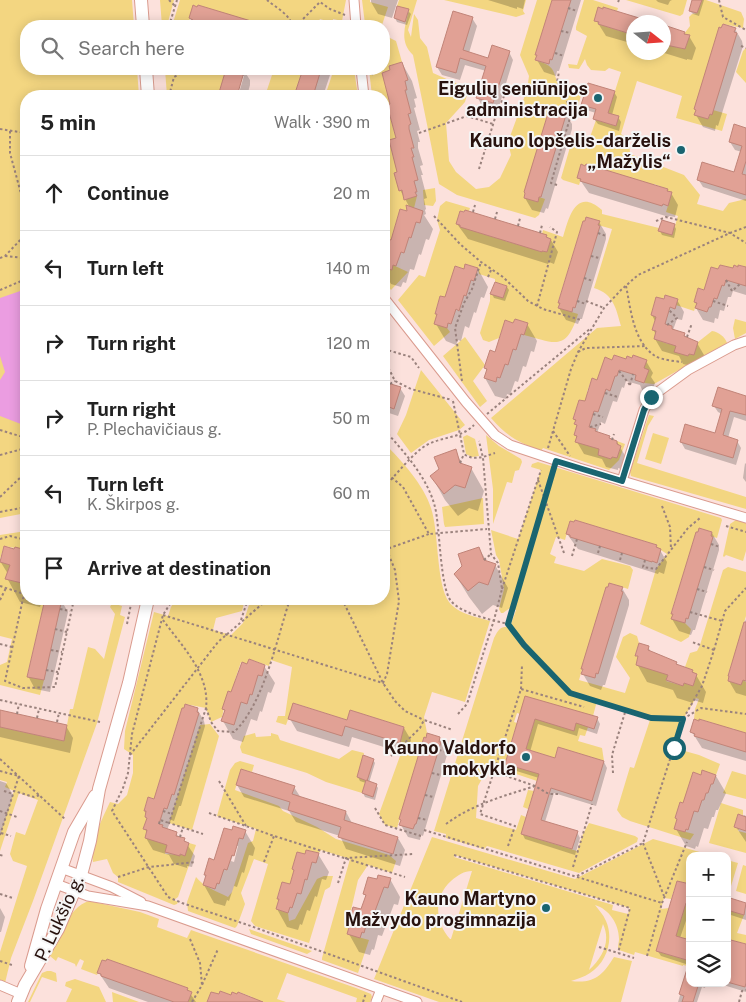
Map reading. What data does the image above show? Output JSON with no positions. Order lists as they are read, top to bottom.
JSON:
{
  "streets": {
    "main road": ["P. Lukšio g."]
  },
  "places": [
    "Eigulių seniūnijos administracija",
    "Kauno lopšelis-darželis „Mažylis“",
    "Kauno Valdorfo mokykla",
    "Kauno Martyno Mažvydo progimnazija"
  ],
  "north": "right",
  "page": {
    "search": "Search here",
    "heading": ["5 min", "Walk · 390 m"],
    "list": [
      ["Continue", "20 m"],
      ["Turn left", "140 m"],
      ["Turn right", "120 m"],
      ["Turn right", "P. Plechavičiaus g.", "50 m"],
      ["Turn left", "K. Škirpos g.", "60 m"],
      "Arrive at destination"
    ],
    "map_buttons": ["+", "−"]
  }
}
